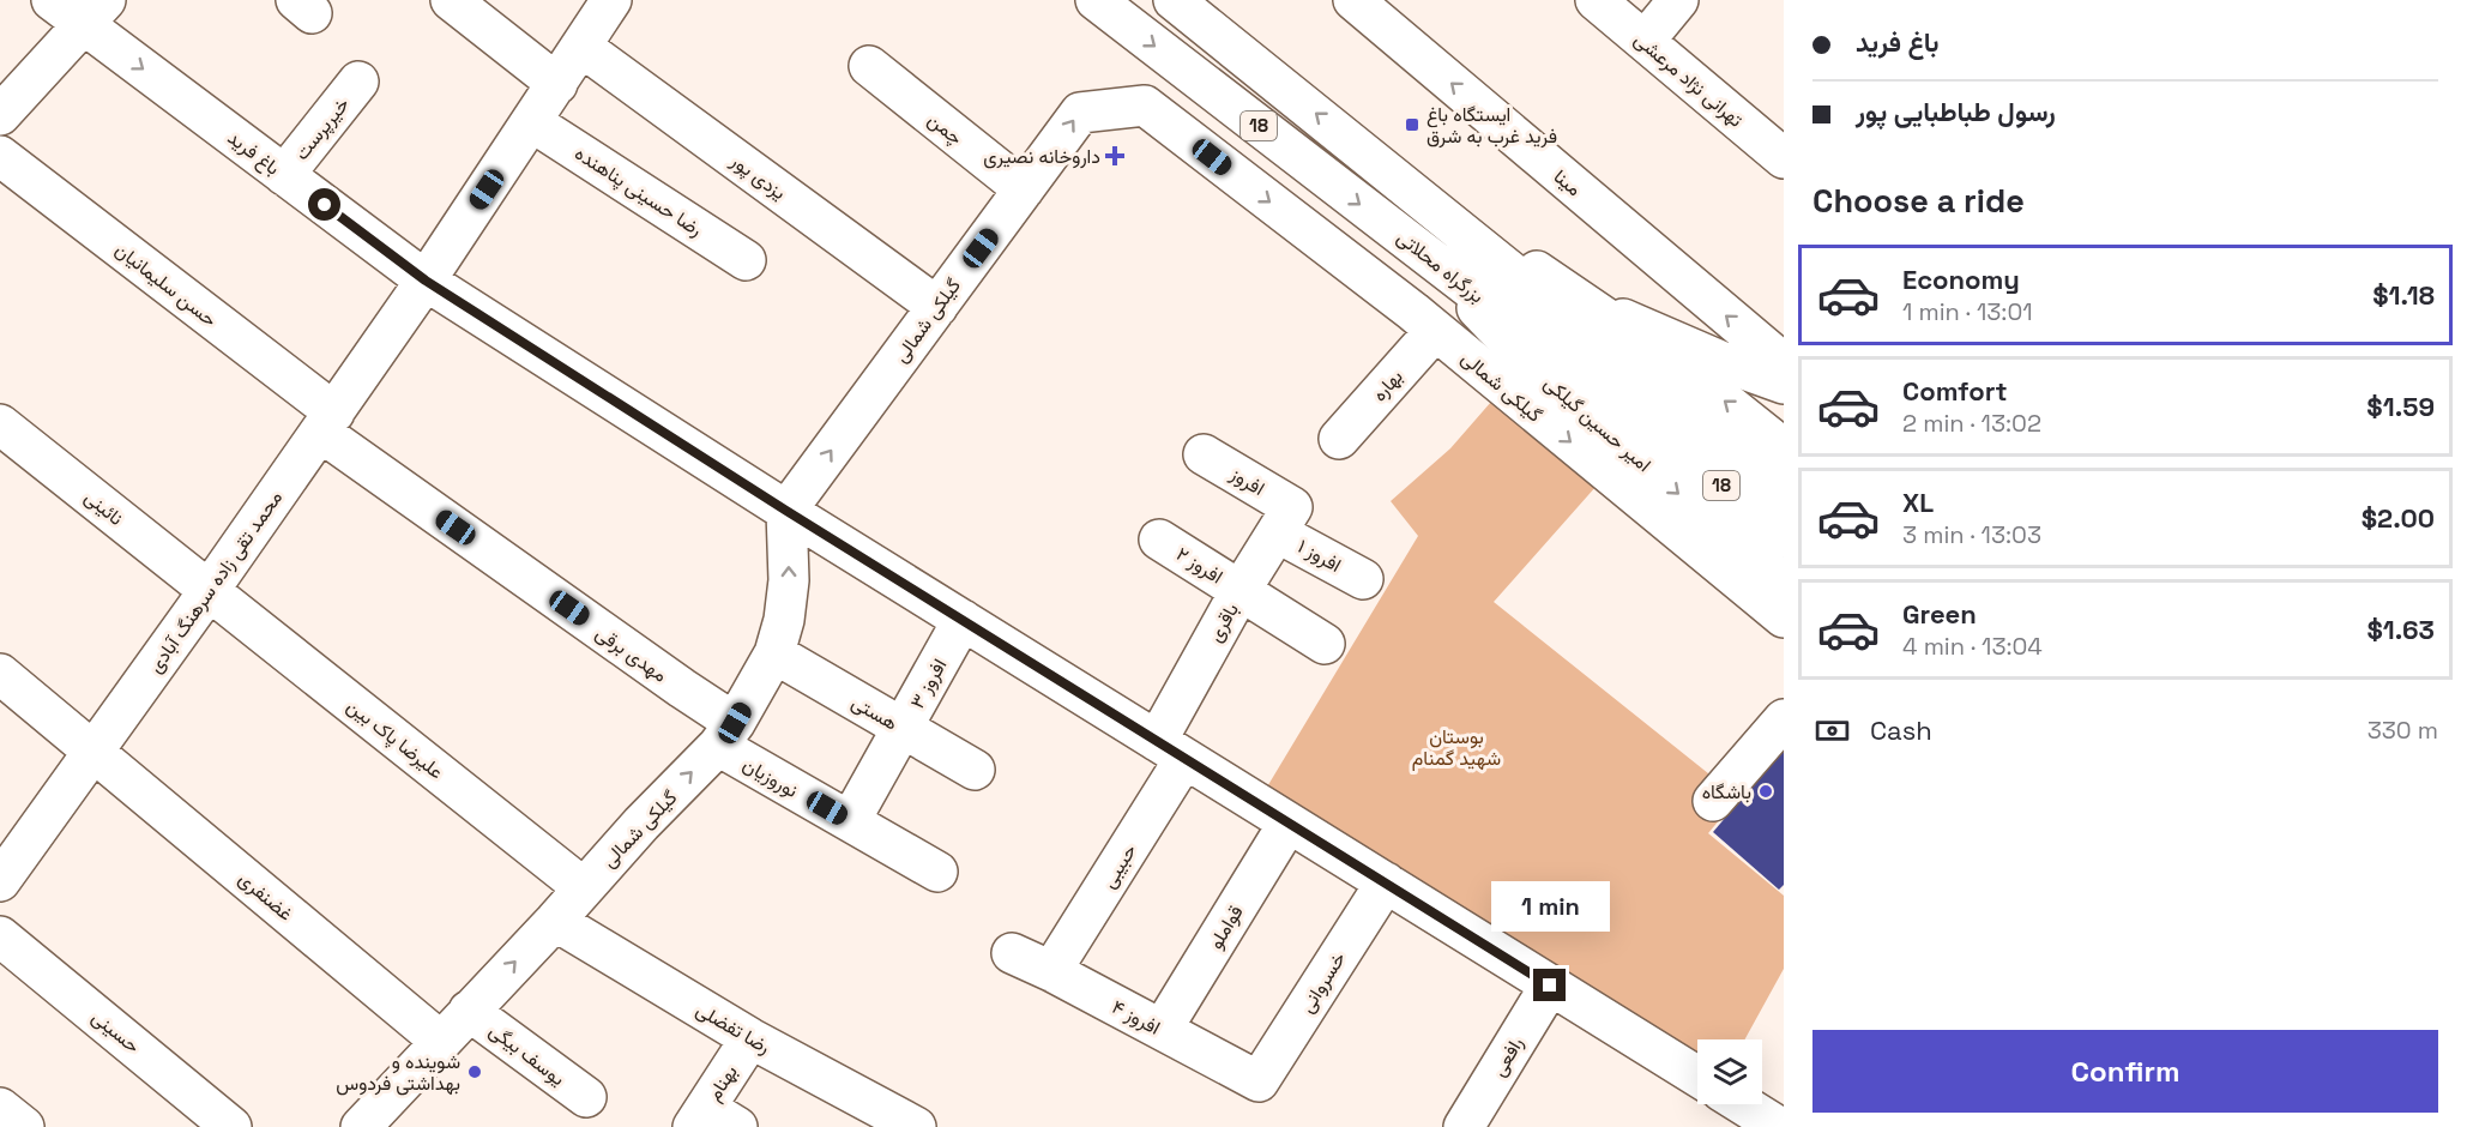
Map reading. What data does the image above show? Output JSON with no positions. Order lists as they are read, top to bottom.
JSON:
{
  "streets": {
    "main road": [
      "تهرانی نژاد مرعشی",
      "18",
      "خیرپرست",
      "چمن",
      "باغ فرید",
      "یزدی پور",
      "مینا",
      "رضا حسینی پناهنده",
      "بزرگراه محلاتی",
      "حسن سلیمانیان",
      "گيلکی شمالی",
      "بهاره",
      "امیر حسین گیلکی",
      "افروز",
      "نائینی",
      "افروز ۱",
      "افروز ۲",
      "محمد تقی زاده سرهنگ آبادی",
      "باقری",
      "مهدی برقی",
      "افروز ۳",
      "هستی",
      "علیرضا پاک بین",
      "نوروزیان",
      "حبیبی",
      "غضنفری",
      "قواملو",
      "خسروانی",
      "افروز ۴",
      "رضا تفضلی",
      "حسینی",
      "یوسف بیگی",
      "رافعی",
      "بهنام"
    ]
  },
  "crossings": [
    ["خیرپرست", "باغ فرید"],
    ["چمن", "گيلکی شمالی"],
    ["باغ فرید", "گيلکی شمالی"],
    ["باغ فرید", "محمد تقی زاده سرهنگ آبادی"],
    ["باغ فرید", "باقری"],
    ["باغ فرید", "افروز ۳"],
    ["باغ فرید", "حبیبی"],
    ["باغ فرید", "قواملو"],
    ["باغ فرید", "خسروانی"],
    ["باغ فرید", "رافعی"],
    ["یزدی پور", "گيلکی شمالی"],
    ["یزدی پور", "محمد تقی زاده سرهنگ آبادی"],
    ["رضا حسینی پناهنده", "محمد تقی زاده سرهنگ آبادی"],
    ["بزرگراه محلاتی", "امیر حسین گیلکی"],
    ["حسن سلیمانیان", "محمد تقی زاده سرهنگ آبادی"],
    ["حسن سلیمانیان", "مهدی برقی"],
    ["گيلکی شمالی", "بهاره"],
    ["گيلکی شمالی", "مهدی برقی"],
    ["گيلکی شمالی", "هستی"],
    ["گيلکی شمالی", "علیرضا پاک بین"],
    ["گيلکی شمالی", "نوروزیان"],
    ["گيلکی شمالی", "غضنفری"],
    ["گيلکی شمالی", "رضا تفضلی"],
    ["گيلکی شمالی", "یوسف بیگی"],
    ["افروز", "افروز ۱"],
    ["افروز", "باقری"],
    ["نائینی", "محمد تقی زاده سرهنگ آبادی"],
    ["نائینی", "علیرضا پاک بین"],
    ["افروز ۱", "باقری"],
    ["افروز ۲", "باقری"],
    ["محمد تقی زاده سرهنگ آبادی", "مهدی برقی"],
    ["محمد تقی زاده سرهنگ آبادی", "علیرضا پاک بین"],
    ["محمد تقی زاده سرهنگ آبادی", "غضنفری"],
    ["باقری", "حبیبی"],
    ["مهدی برقی", "نوروزیان"],
    ["افروز ۳", "هستی"],
    ["افروز ۳", "نوروزیان"],
    ["حبیبی", "افروز ۴"],
    ["قواملو", "افروز ۴"],
    ["خسروانی", "افروز ۴"],
    ["رضا تفضلی", "بهنام"]
  ],
  "parks": ["بوستان شهید گمنام"],
  "places": {
    "transit": ["ایستگاه باغ فرید غرب به شرق"],
    "health": ["داروخانه نصیری"],
    "other": ["باشگاه", "شوینده و بهداشتی فردوس"]
  },
  "page": {
    "banner": ["باغ فرید", "رسول طباطبایی پور"],
    "heading": "Choose a ride",
    "list": [
      {
        "name": "Economy",
        "note": "1 min · 13:01",
        "value": "$1.18"
      },
      {
        "name": "Comfort",
        "note": "2 min · 13:02",
        "value": "$1.59"
      },
      {
        "name": "XL",
        "note": "3 min · 13:03",
        "value": "$2.00"
      },
      {
        "name": "Green",
        "note": "4 min · 13:04",
        "value": "$1.63"
      }
    ],
    "pay": ["Cash", "330 m"],
    "bubble": "1 min",
    "buttons": "Confirm"
  }
}
